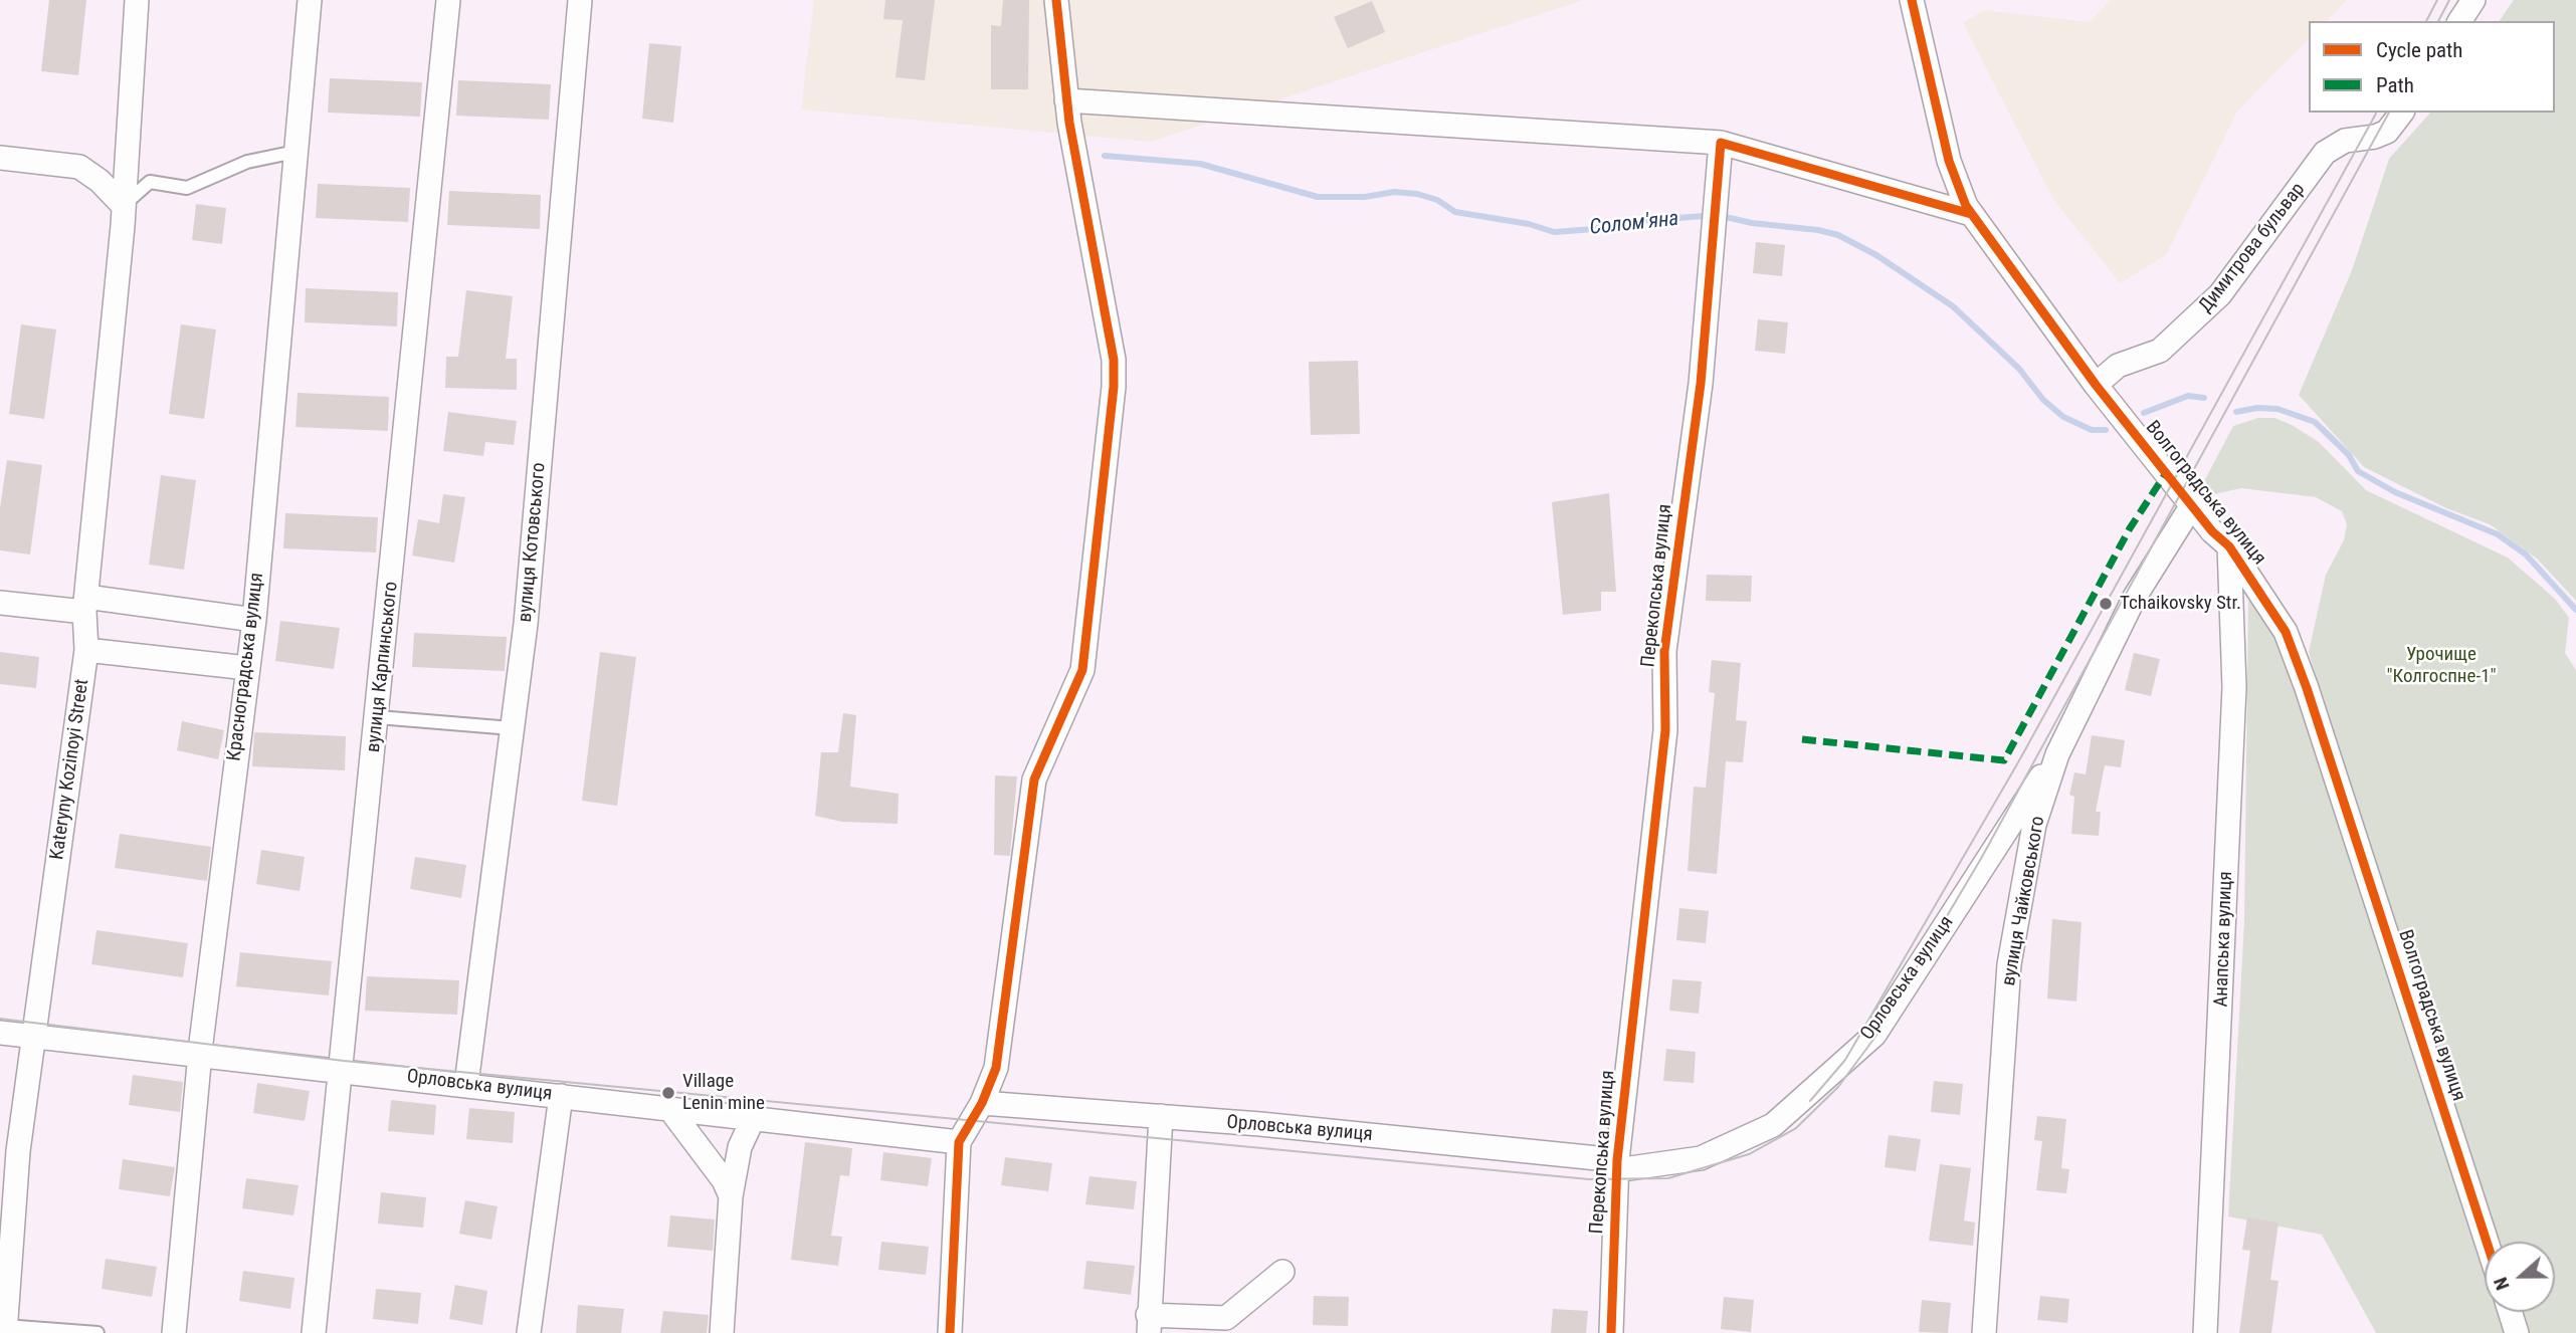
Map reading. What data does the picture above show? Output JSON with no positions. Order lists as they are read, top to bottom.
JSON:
{
  "streets": {
    "street": [
      "Димитрова бульвар",
      "Волгоградська вулиця",
      "вулиця Котовського",
      "Перекопська вулиця",
      "Красноградська вулиця",
      "вулиця Карпинського",
      "Kateryny Kozinoyi Street",
      "вулиця Чайковського",
      "Анапська вулиця",
      "Орловська вулиця"
    ]
  },
  "crossings": [
    ["Димитрова бульвар", "Волгоградська вулиця"],
    ["Волгоградська вулиця", "вулиця Чайковського"],
    ["Волгоградська вулиця", "Анапська вулиця"],
    ["вулиця Котовського", "Орловська вулиця"],
    ["Перекопська вулиця", "Орловська вулиця"],
    ["Красноградська вулиця", "Орловська вулиця"],
    ["вулиця Карпинського", "Орловська вулиця"],
    ["Kateryny Kozinoyi Street", "Орловська вулиця"],
    ["вулиця Чайковського", "Орловська вулиця"]
  ],
  "water": ["Солом'яна"],
  "parks": ["Урочище \"Колгоспне-1\""],
  "places": ["Tchaikovsky Str.", "Village Lenin mine"],
  "legend": ["Cycle path", "Path"],
  "north": "left"
}
